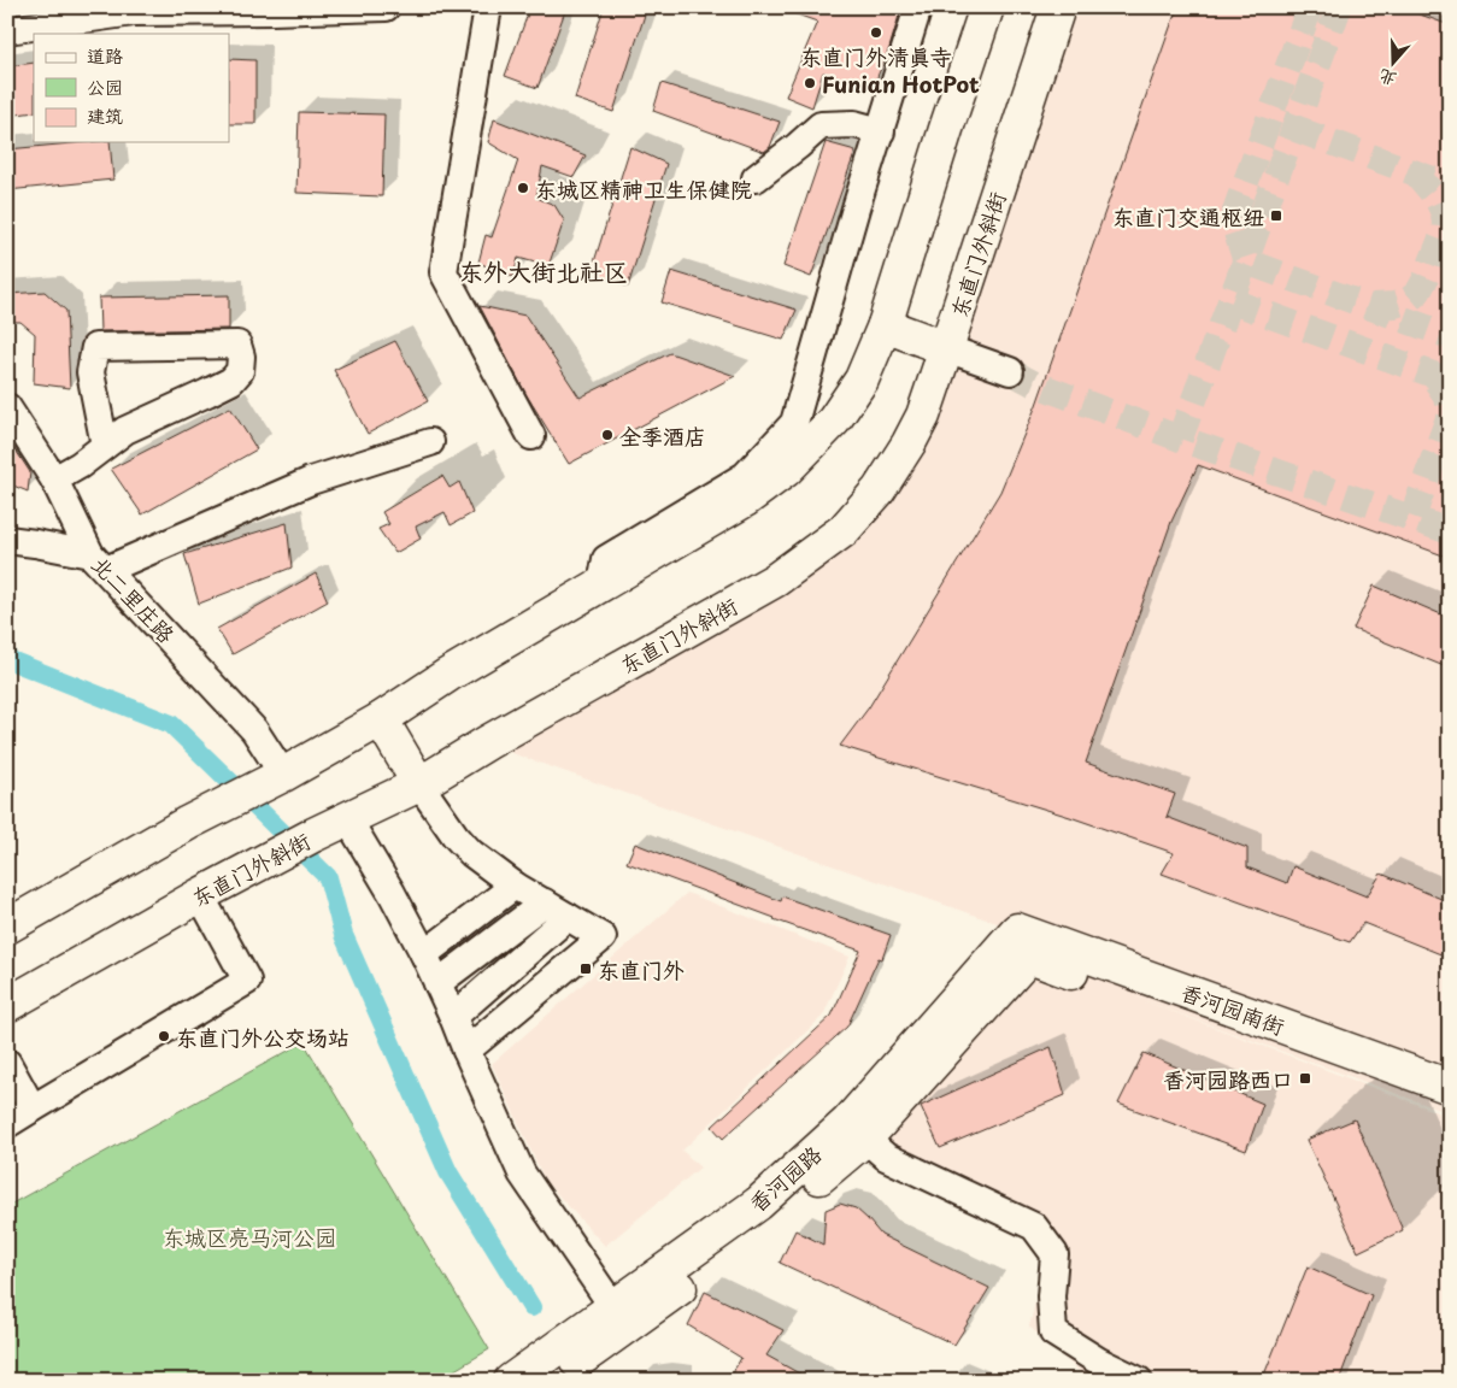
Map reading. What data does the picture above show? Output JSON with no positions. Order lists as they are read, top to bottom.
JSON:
{
  "streets": {
    "main road": ["东直门外斜街", "香河园南街", "香河园路"],
    "street": ["北二里庄路"]
  },
  "crossings": [
    ["香河园南街", "香河园路"]
  ],
  "districts": ["东外大街北社区"],
  "parks": ["东城区亮马河公园"],
  "places": {
    "other": [
      "东直门外清真寺",
      "Funian HotPot",
      "东城区精神卫生保健院",
      "全季酒店",
      "东直门外公交场站"
    ],
    "transit": ["东直门交通枢纽", "东直门外", "香河园路西口"]
  },
  "legend": ["道路", "公园", "建筑"],
  "north": "bottom"
}
